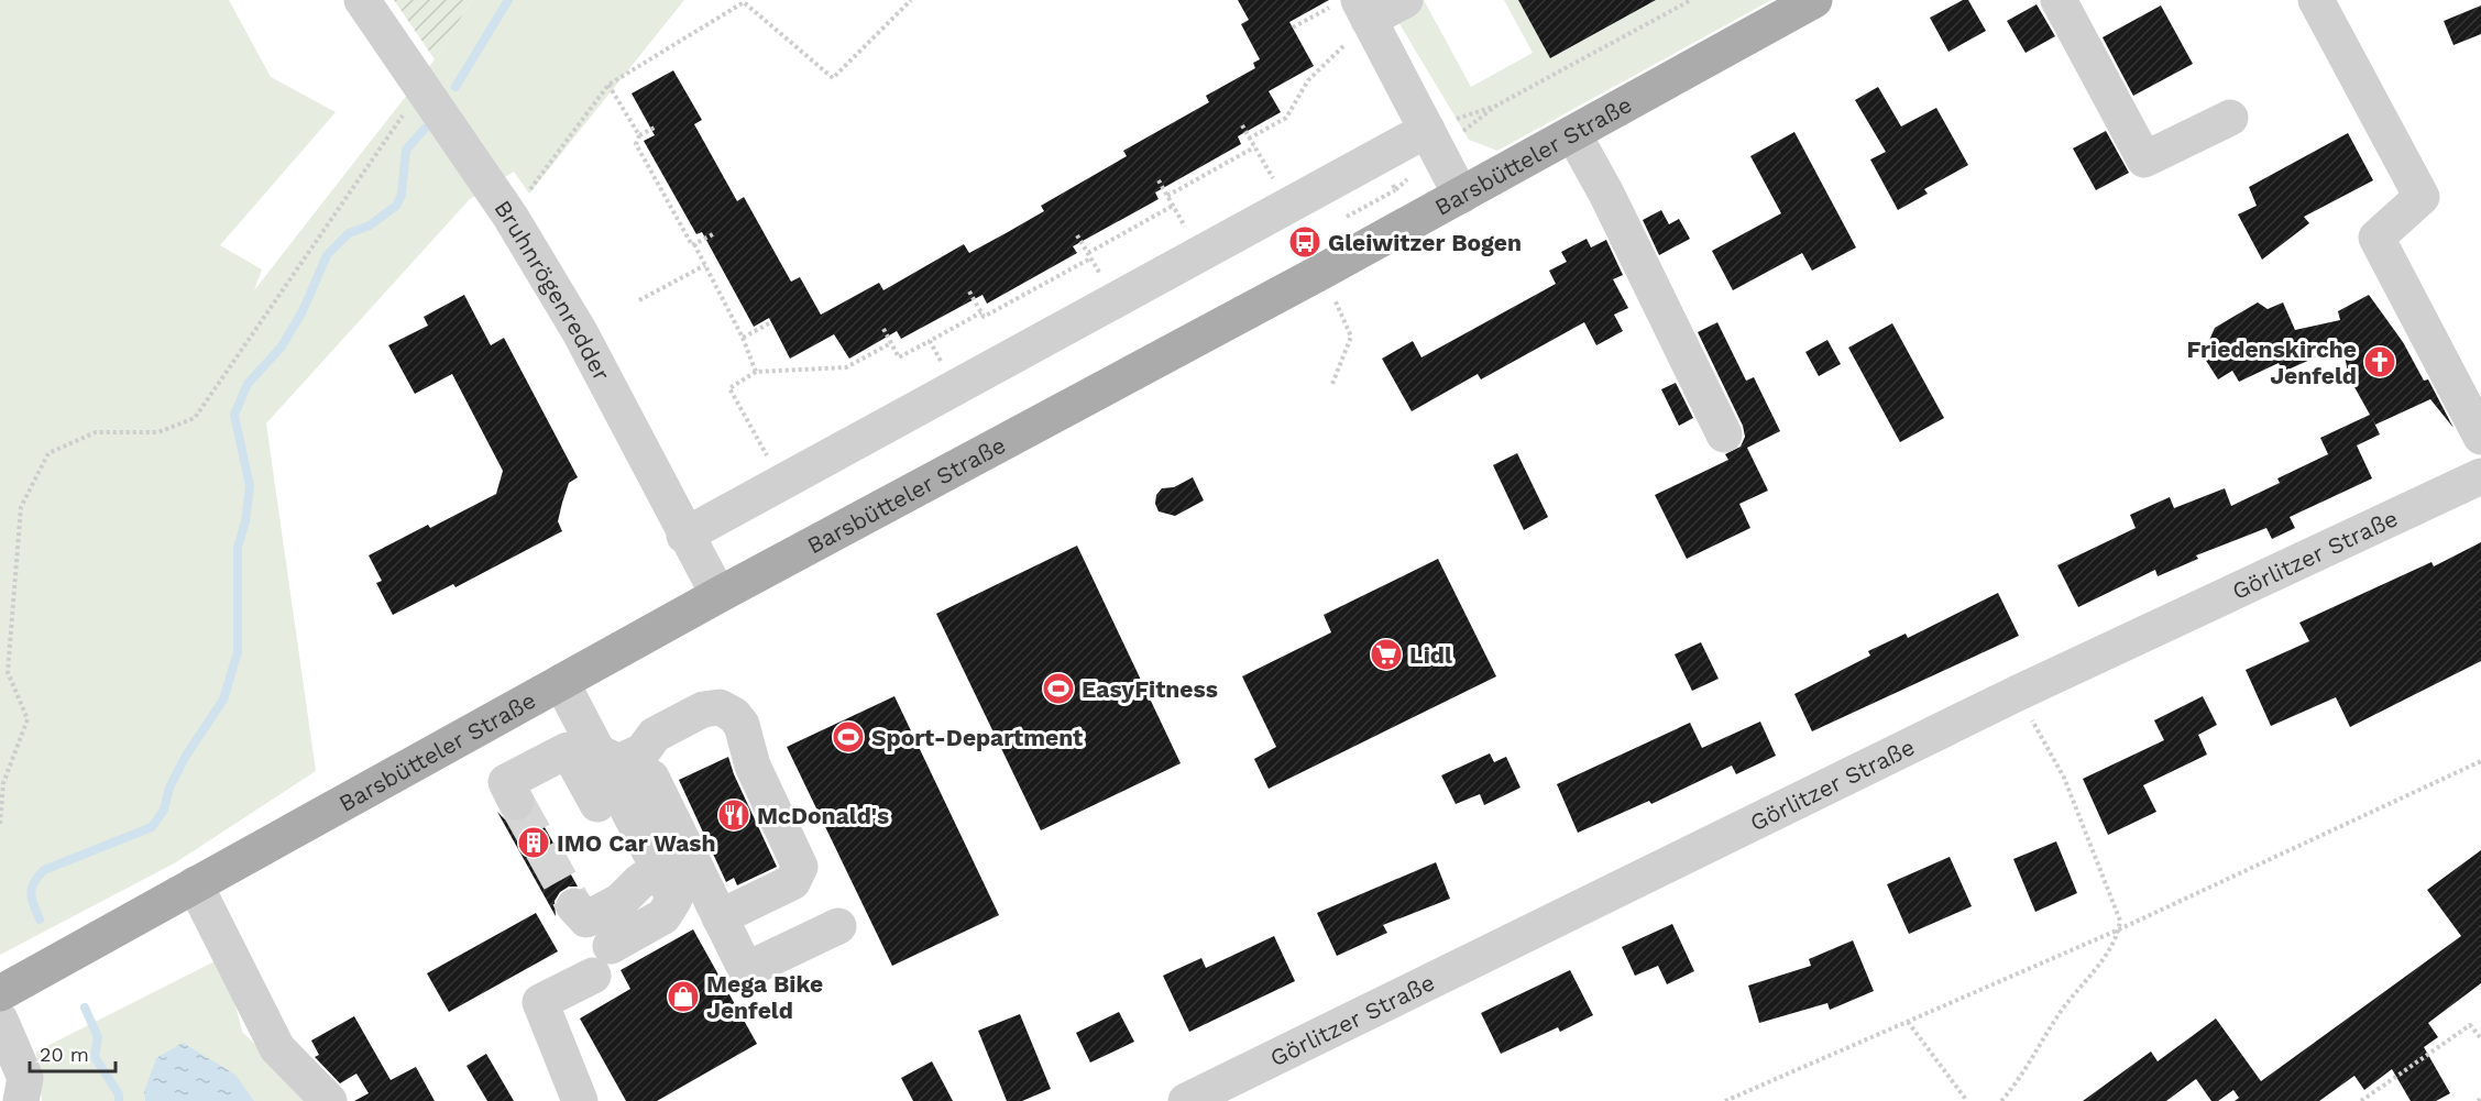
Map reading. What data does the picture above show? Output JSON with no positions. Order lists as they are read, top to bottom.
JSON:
{
  "streets": {
    "main road": ["Barsbütteler Straße"],
    "street": ["Bruhnrögenredder", "Görlitzer Straße"]
  },
  "crossings": [
    ["Barsbütteler Straße", "Bruhnrögenredder"]
  ],
  "places": {
    "bus stop": ["Gleiwitzer Bogen"],
    "church": ["Friedenskirche Jenfeld"],
    "supermarket": ["Lidl"],
    "sports": ["EasyFitness", "Sport-Department"],
    "restaurant": ["McDonald's"],
    "building": ["IMO Car Wash"],
    "shop": ["Mega Bike Jenfeld"]
  },
  "scale_bar": "20 m"
}
